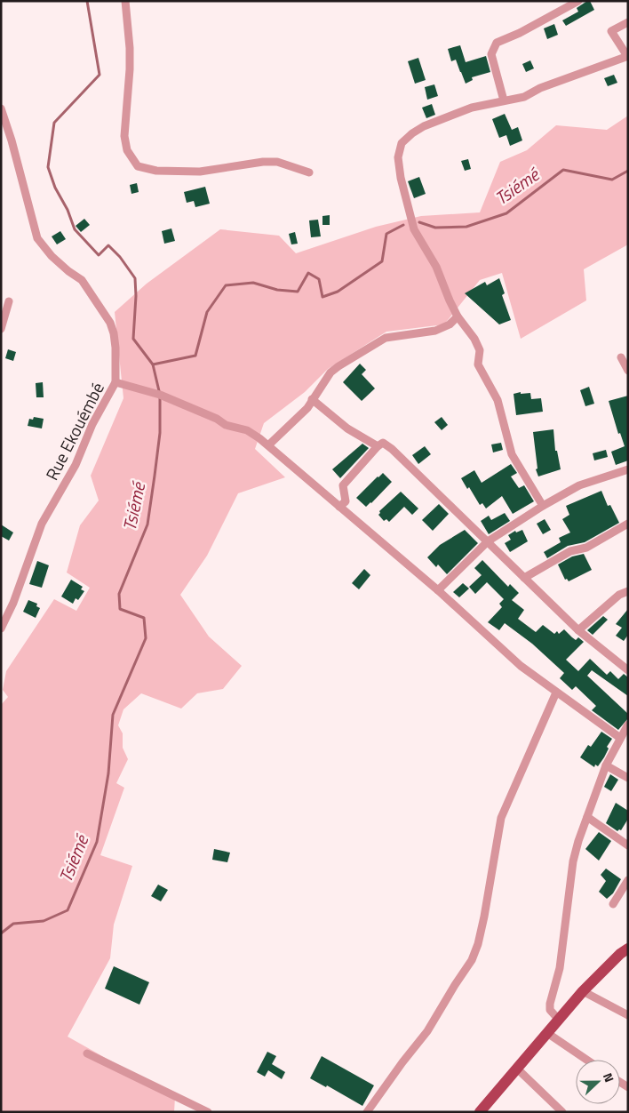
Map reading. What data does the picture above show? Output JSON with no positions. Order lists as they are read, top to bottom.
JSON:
{
  "streets": {
    "street": ["Rue Ekouémbé"]
  },
  "water": ["Tsiémé"],
  "north": "right"
}
